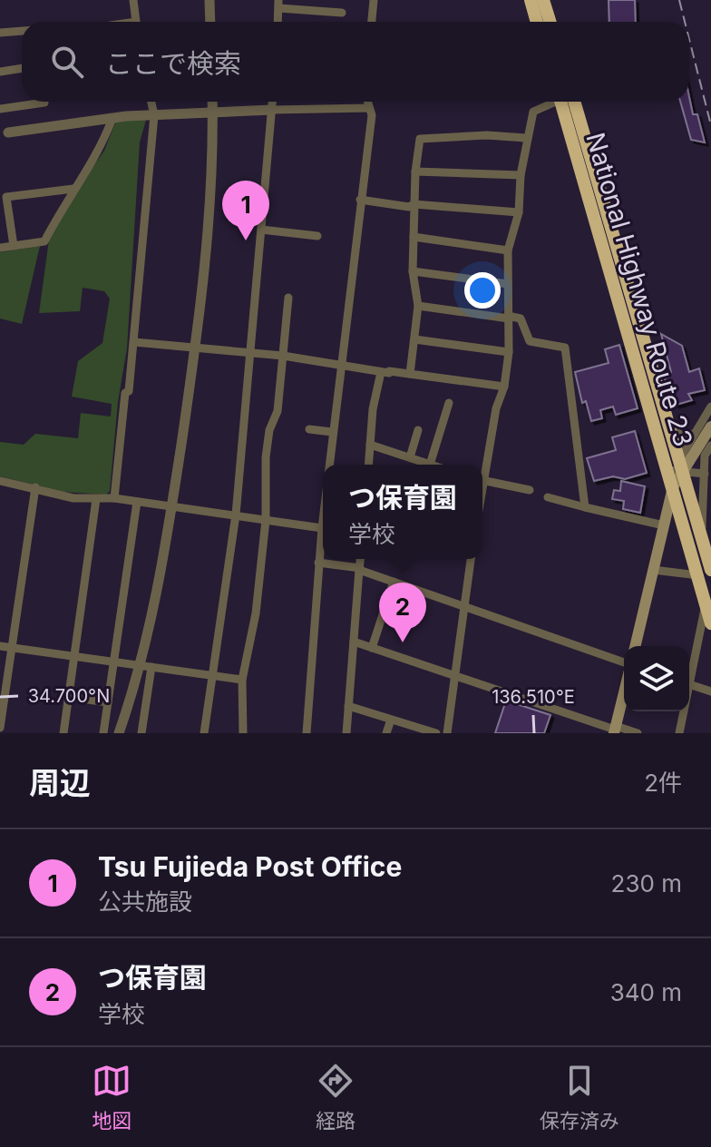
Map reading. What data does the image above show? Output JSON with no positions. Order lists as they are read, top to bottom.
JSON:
{
  "streets": {
    "highway": ["National Highway Route 23"]
  },
  "page": {
    "search": "ここで検索",
    "pins": ["1", "2"],
    "popup": ["つ保育園", "学校"],
    "heading": ["周辺", "2件"],
    "list": [
      {
        "mark": "1",
        "name": "Tsu Fujieda Post Office",
        "note": "公共施設",
        "value": "230 m"
      },
      {
        "mark": "2",
        "name": "つ保育園",
        "note": "学校",
        "value": "340 m"
      }
    ],
    "nav": ["地図", "経路", "保存済み"]
  },
  "coordinates": ["34.700°N", "136.510°E"]
}
